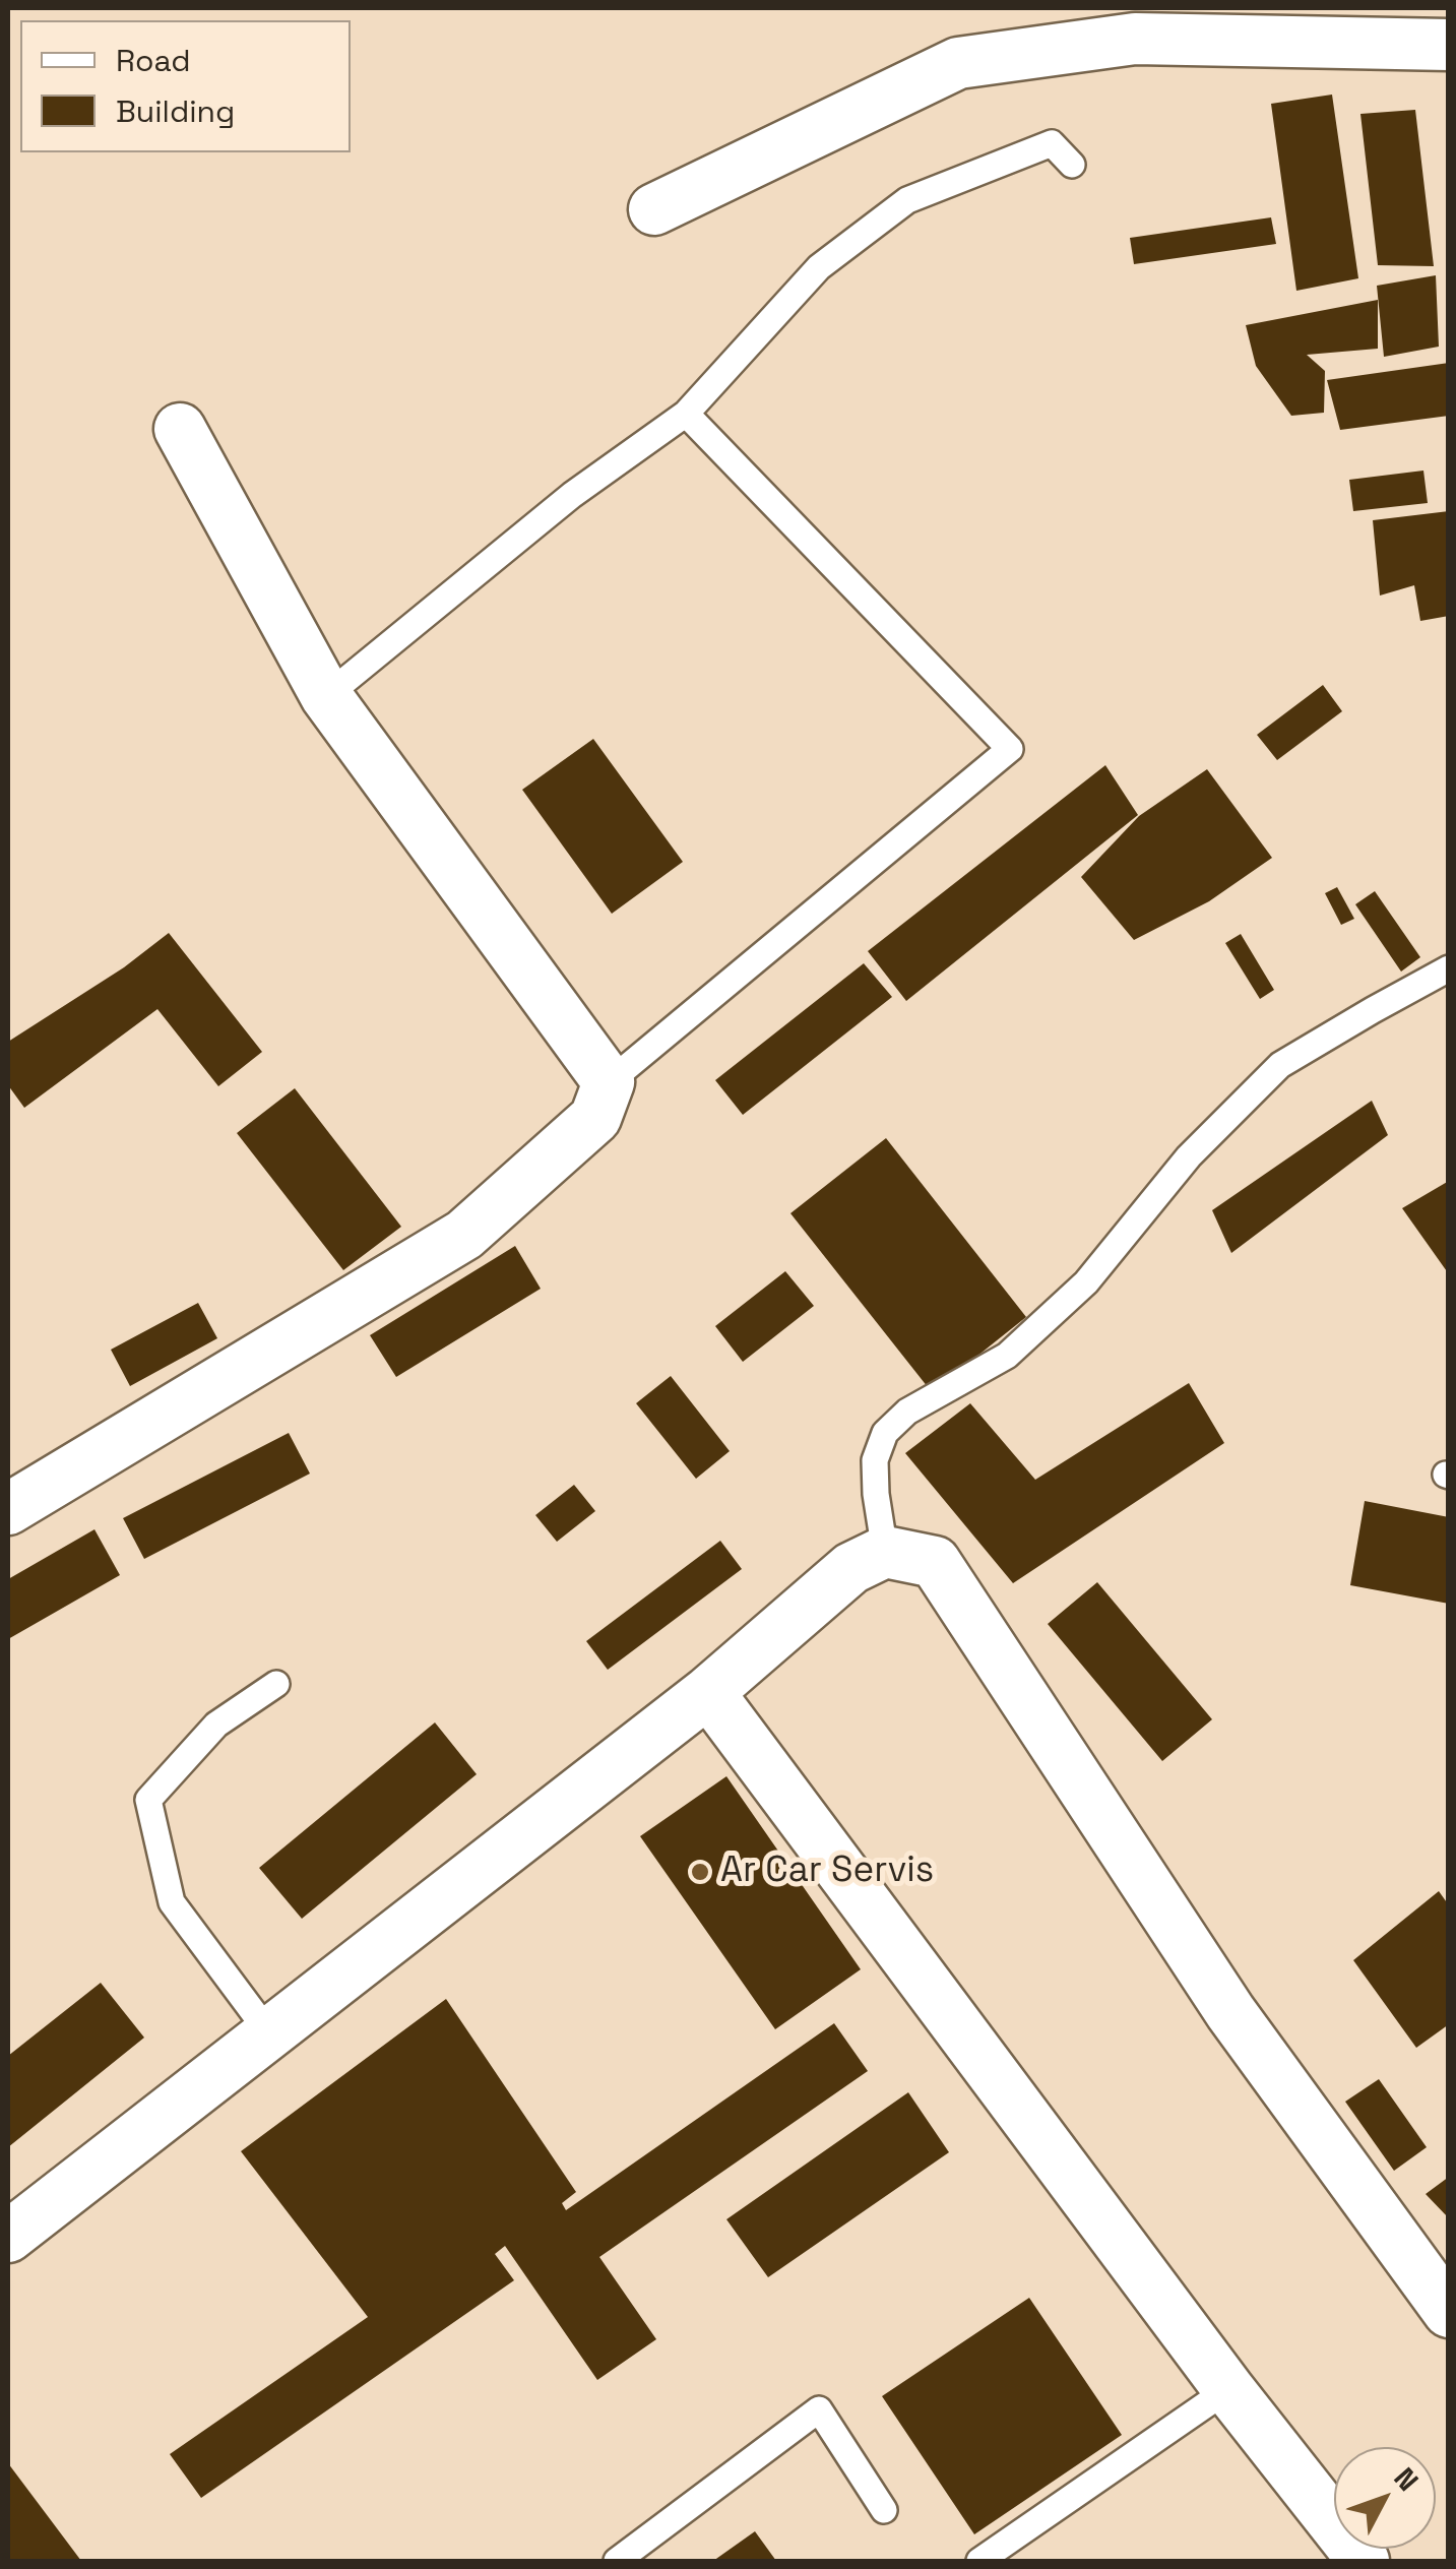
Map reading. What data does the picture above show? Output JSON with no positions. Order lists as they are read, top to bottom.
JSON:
{
  "places": ["Ar Car Servis"],
  "legend": ["Road", "Building"],
  "north": "top right"
}
